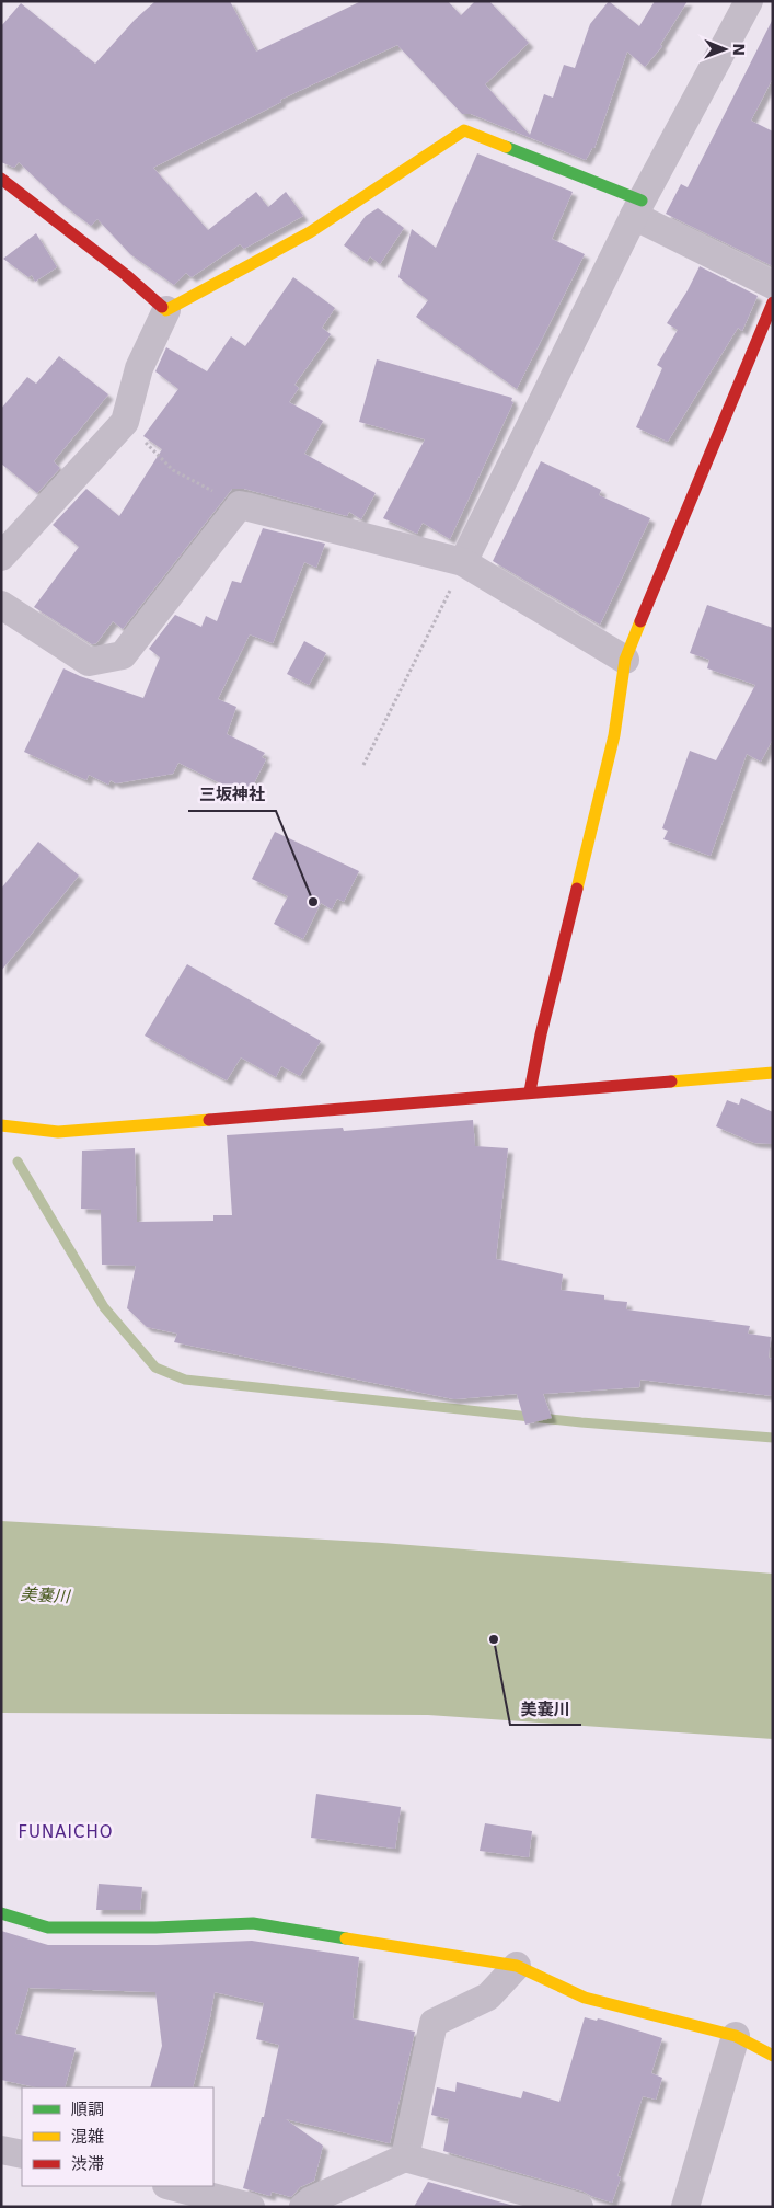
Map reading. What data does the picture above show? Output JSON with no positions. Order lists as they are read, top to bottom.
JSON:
{
  "districts": ["FUNAICHO"],
  "water": ["美嚢川"],
  "places": ["三坂神社", "美嚢川"],
  "legend": ["順調", "混雑", "渋滞"],
  "north": "right"
}
